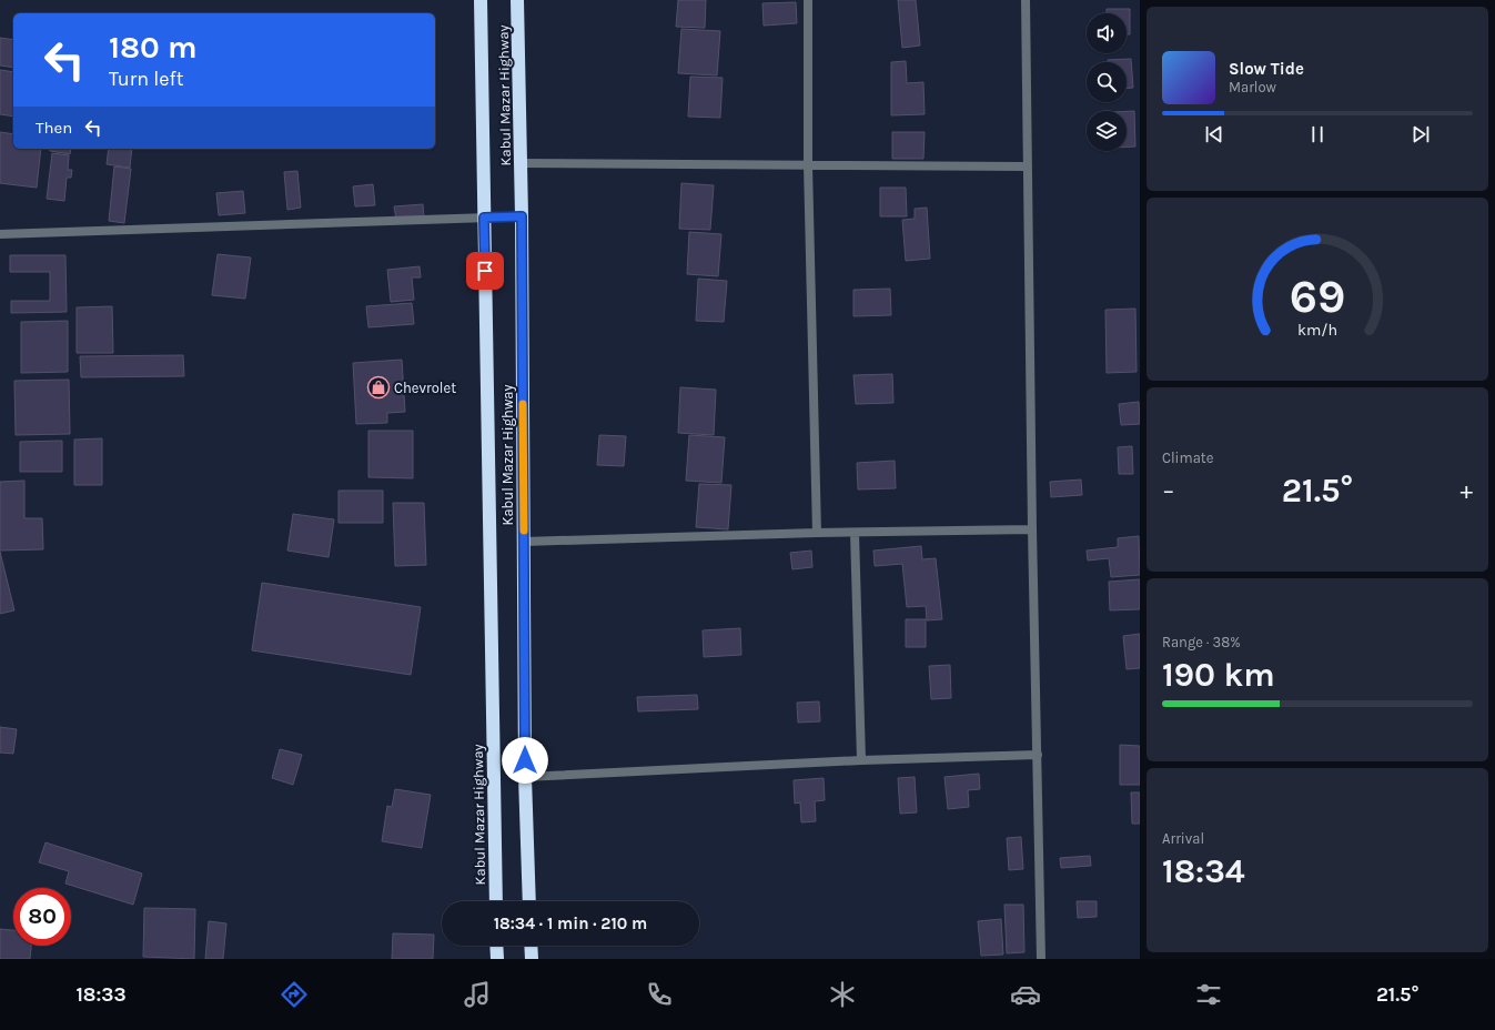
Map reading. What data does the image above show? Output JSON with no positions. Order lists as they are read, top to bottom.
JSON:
{
  "streets": {
    "highway": ["Kabul Mazar Highway"]
  },
  "places": {
    "shop": ["Chevrolet"]
  },
  "page": {
    "turn": ["180 m", "Turn left"],
    "song": ["Slow Tide", "Marlow"],
    "then": "Then",
    "tile": [
      "Climate",
      ["Range · 38%", "190 km"],
      ["Arrival", "18:34"]
    ],
    "heat": ["−", "21.5°", "+"],
    "limit": "80",
    "trip": "18:34 · 1 min · 210 m",
    "tabs": ["18:33", "21.5°"],
    "gauge": ["69", "km/h"]
  }
}
